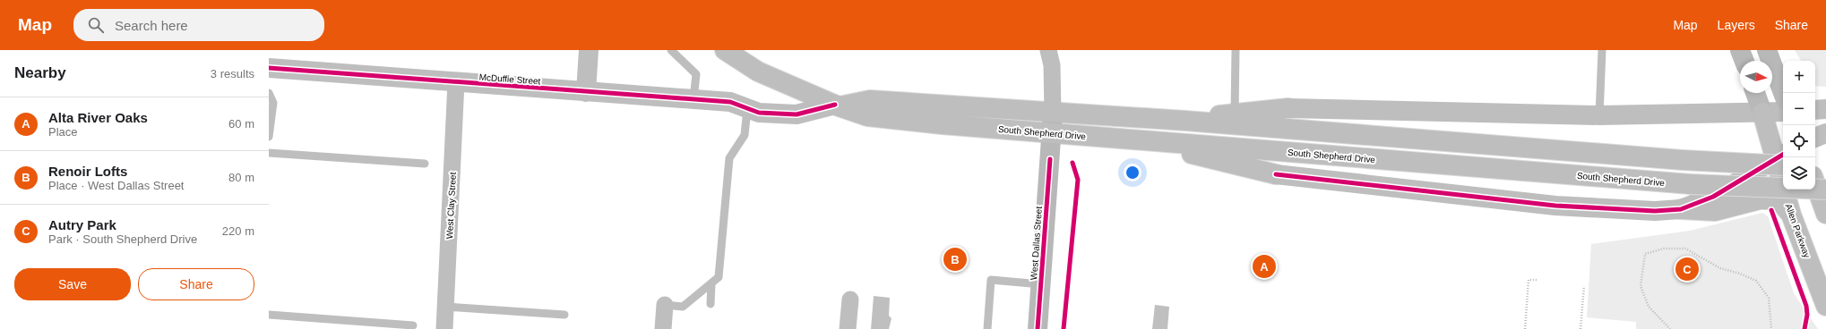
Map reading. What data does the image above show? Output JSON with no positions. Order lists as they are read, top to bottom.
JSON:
{
  "streets": {
    "main road": [
      "McDuffie Street",
      "South Shepherd Drive",
      "Allen Parkway",
      "West Dallas Street"
    ],
    "street": ["West Clay Street"]
  },
  "crossings": [
    ["McDuffie Street", "South Shepherd Drive"],
    ["McDuffie Street", "West Clay Street"],
    ["South Shepherd Drive", "West Dallas Street"]
  ],
  "north": "right",
  "page": {
    "header": "Map",
    "search": "Search here",
    "nav": ["Map", "Layers", "Share"],
    "heading": ["Nearby", "3 results"],
    "map_buttons": ["+", "−"],
    "list": [
      {
        "mark": "A",
        "name": "Alta River Oaks",
        "note": "Place",
        "value": "60 m"
      },
      {
        "mark": "B",
        "name": "Renoir Lofts",
        "note": "Place · West Dallas Street",
        "value": "80 m"
      },
      {
        "mark": "C",
        "name": "Autry Park",
        "note": "Park · South Shepherd Drive",
        "value": "220 m"
      }
    ],
    "pins": ["B", "A", "C"],
    "buttons": ["Save", "Share"]
  }
}
